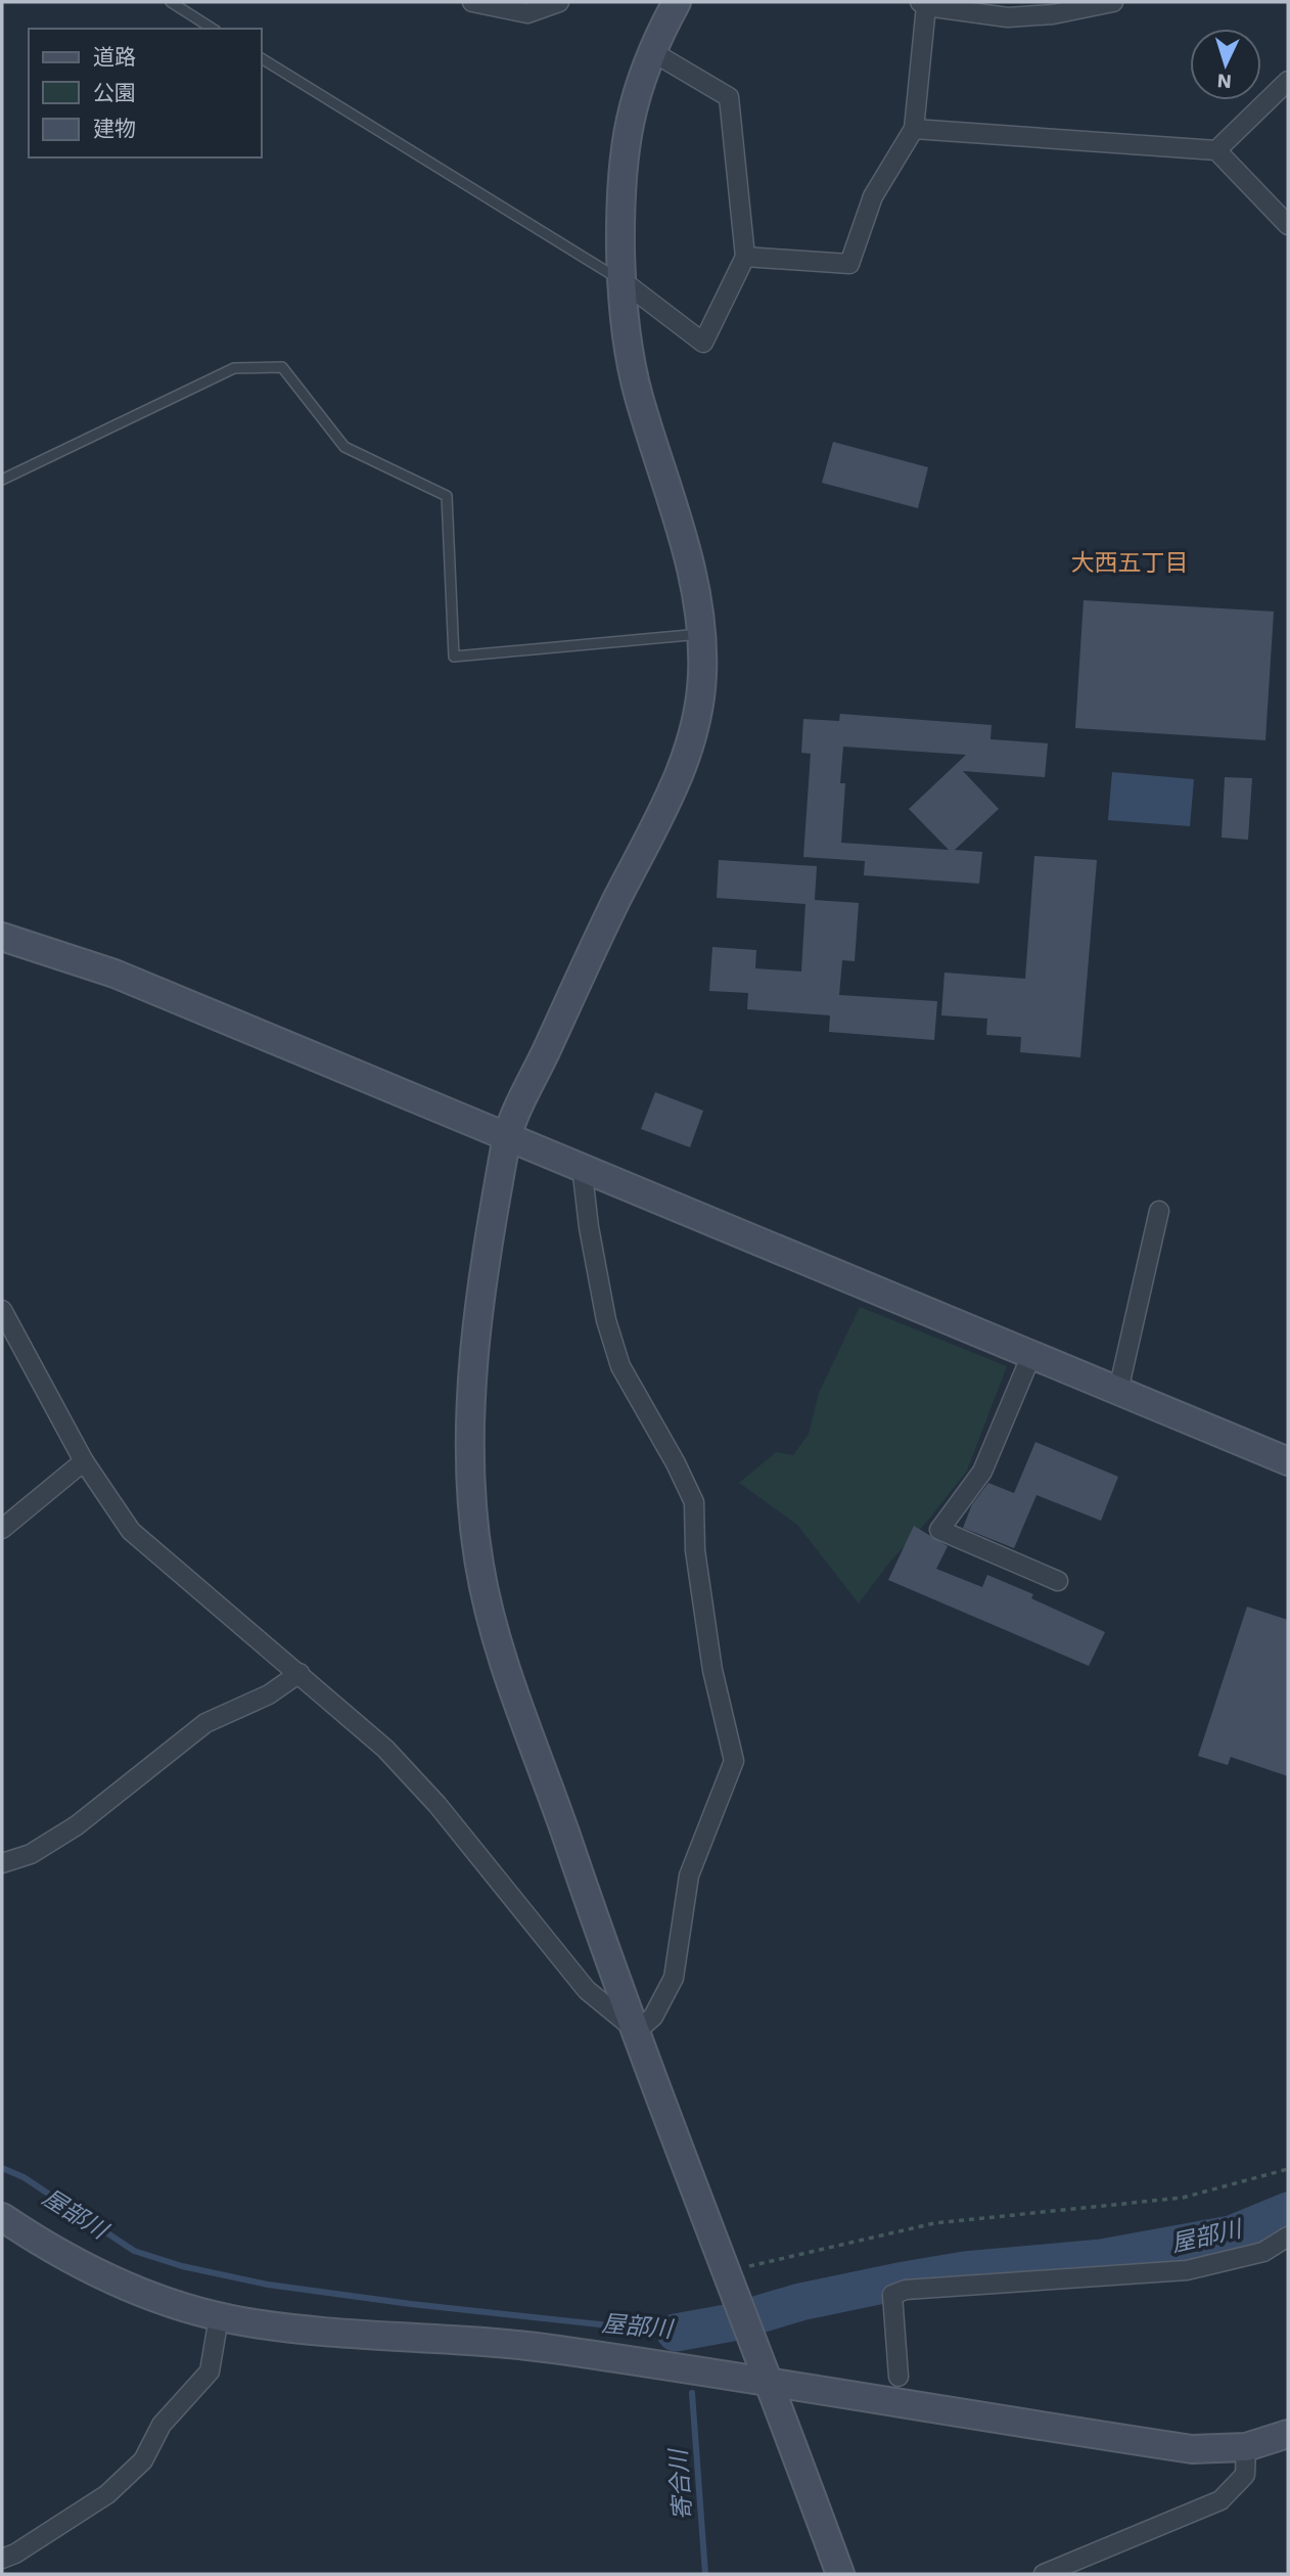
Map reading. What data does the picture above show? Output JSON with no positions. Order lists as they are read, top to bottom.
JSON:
{
  "districts": ["大西五丁目"],
  "water": ["屋部川", "寄合川"],
  "legend": ["道路", "公園", "建物"],
  "north": "bottom"
}
